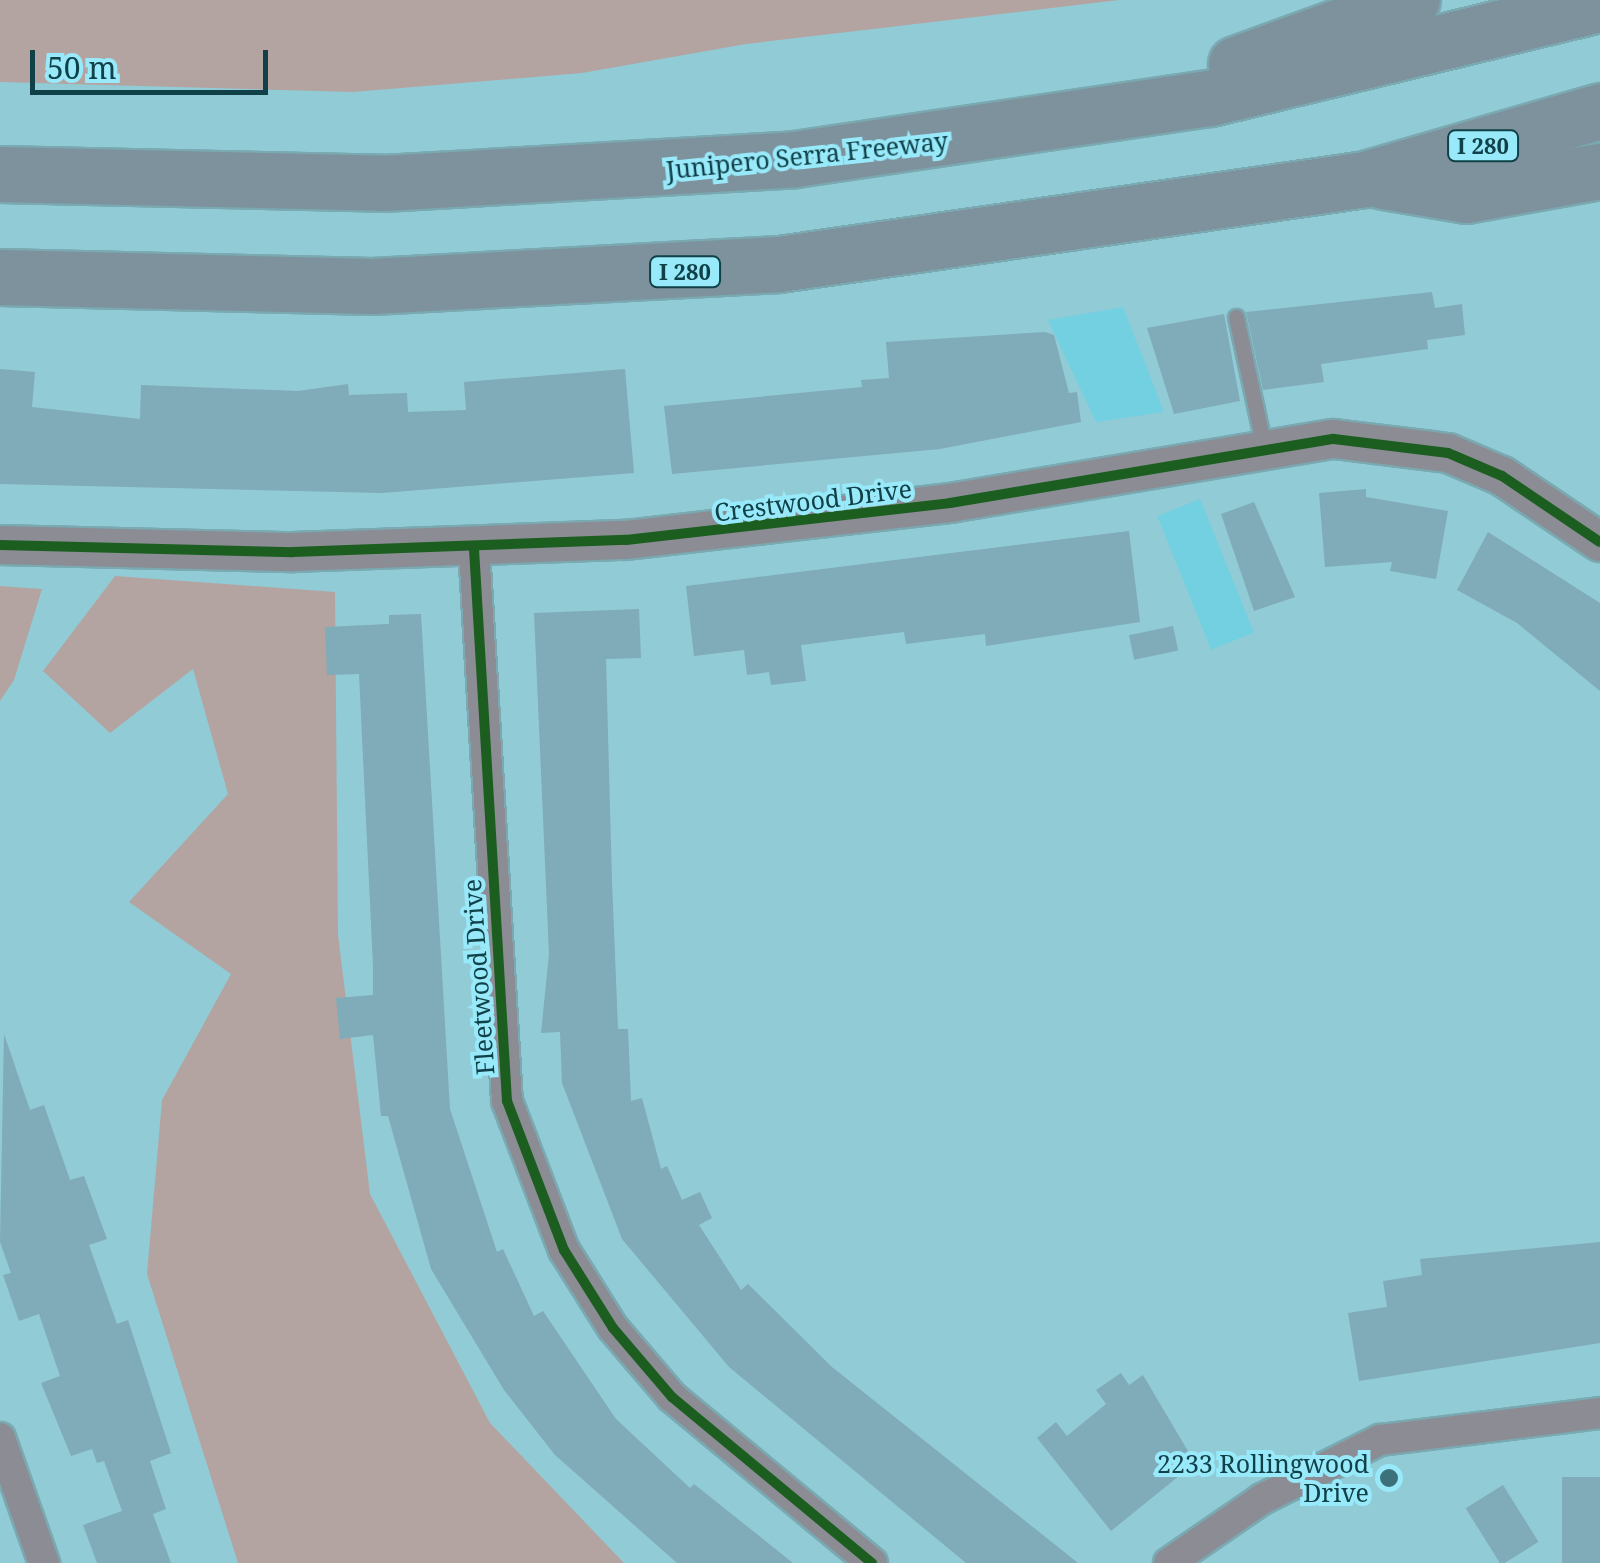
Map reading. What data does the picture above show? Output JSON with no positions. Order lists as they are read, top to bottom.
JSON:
{
  "streets": {
    "highway": ["I 280", "Junipero Serra Freeway"],
    "street": ["Crestwood Drive", "Fleetwood Drive"]
  },
  "crossings": [
    ["Crestwood Drive", "Fleetwood Drive"]
  ],
  "places": ["2233 Rollingwood Drive"],
  "scale_bar": "50 m"
}
